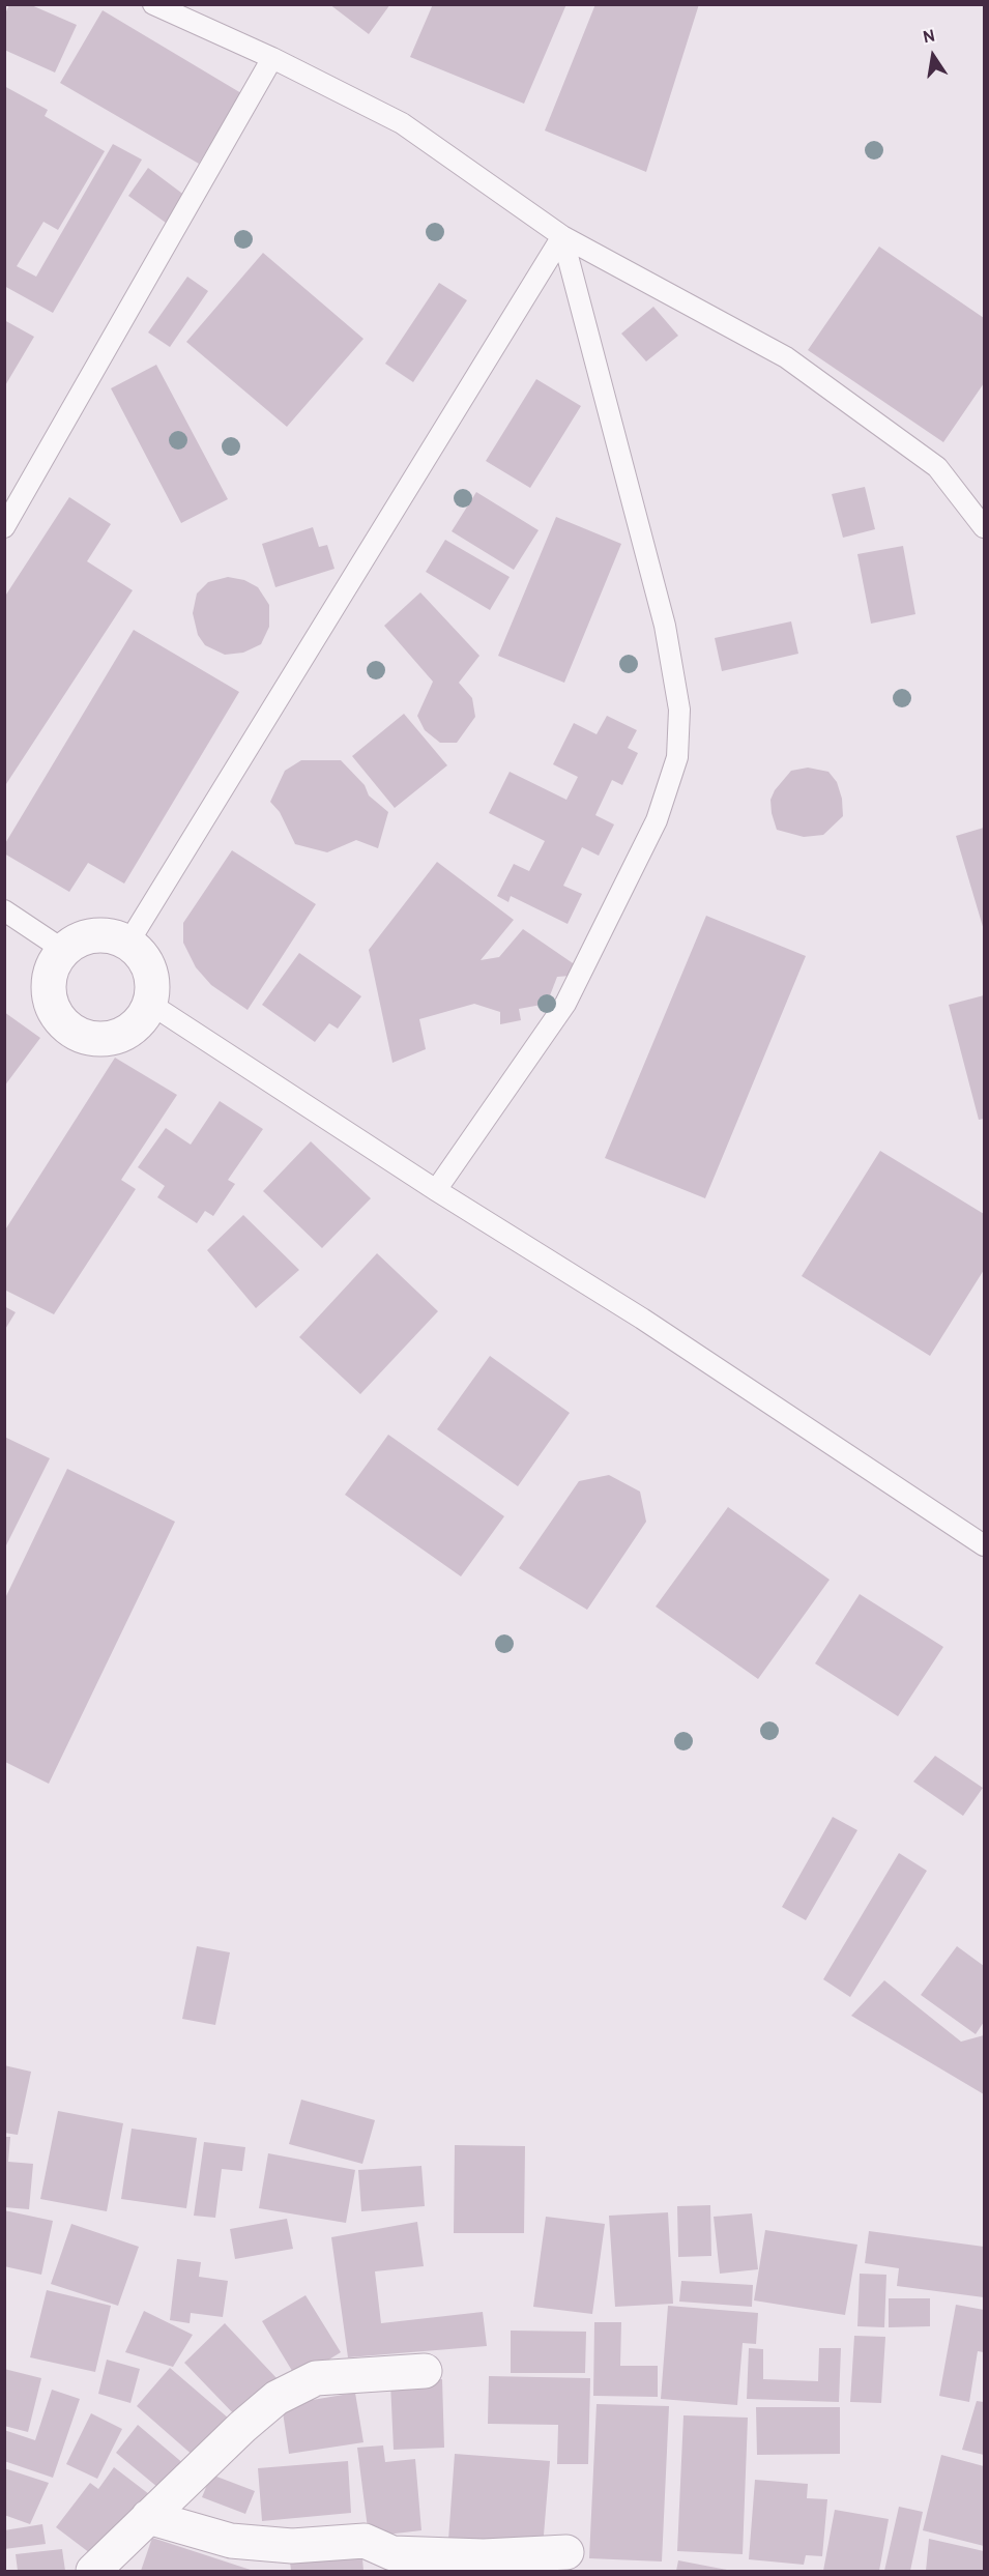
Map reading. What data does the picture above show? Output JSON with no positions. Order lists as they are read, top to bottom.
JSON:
{
  "north": "top"
}
